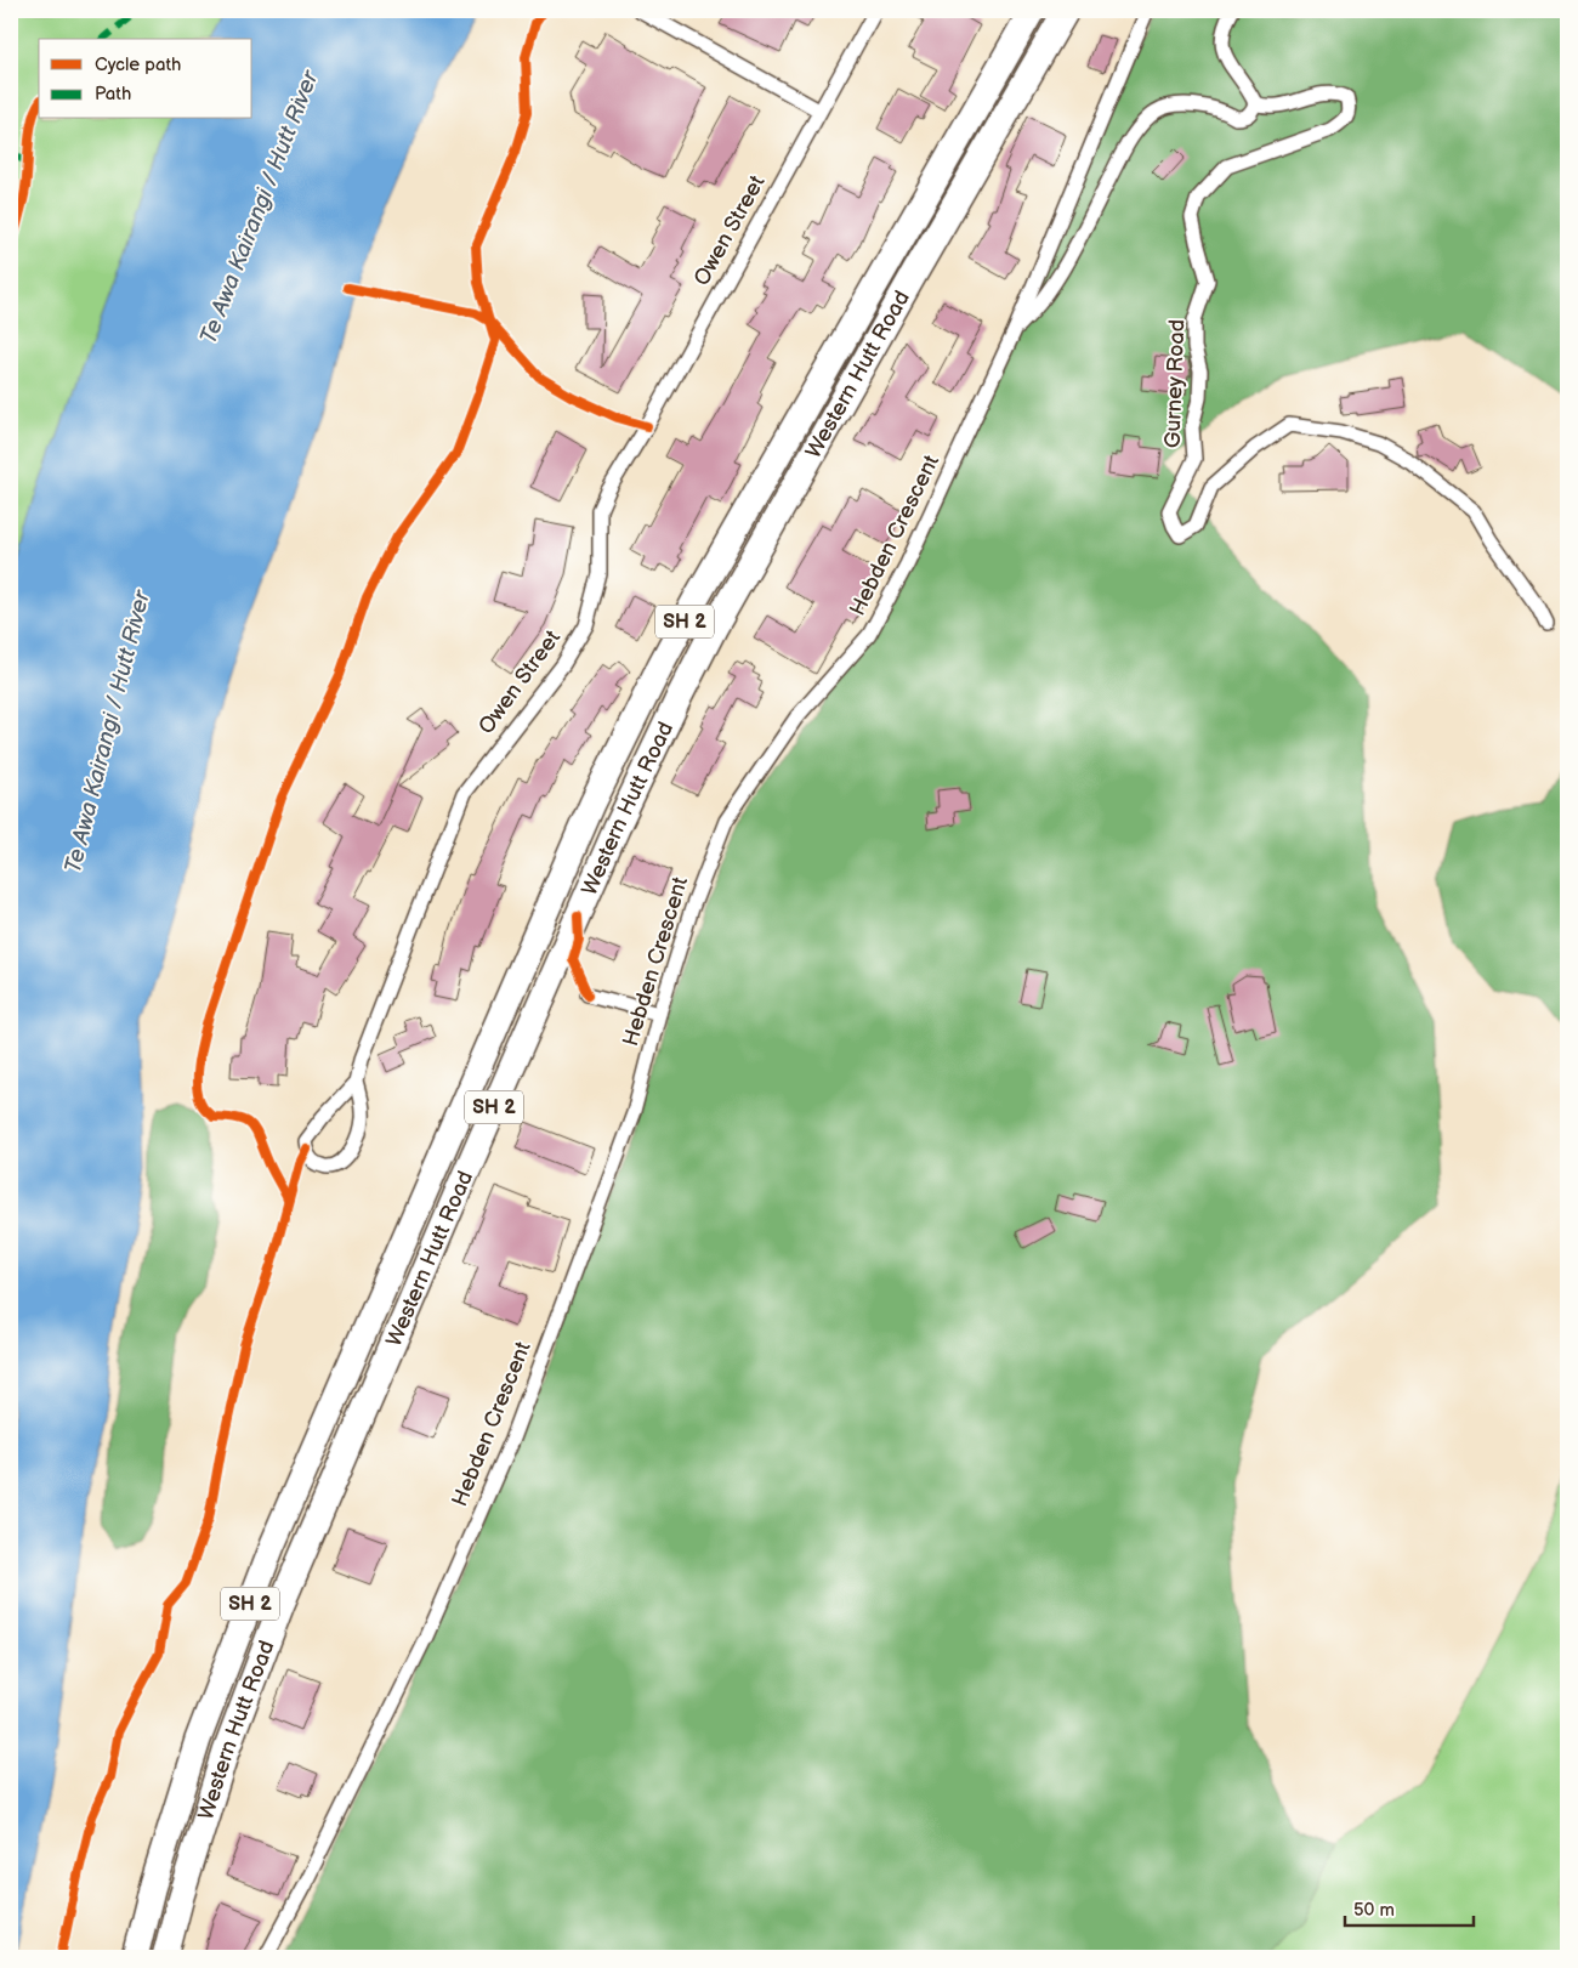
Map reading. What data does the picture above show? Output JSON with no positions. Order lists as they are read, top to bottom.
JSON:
{
  "streets": {
    "highway": ["Western Hutt Road", "SH 2"],
    "street": ["Owen Street", "Gurney Road", "Hebden Crescent"]
  },
  "water": ["Te Awa Kairangi / Hutt River"],
  "legend": ["Cycle path", "Path"],
  "scale_bar": "50 m"
}
